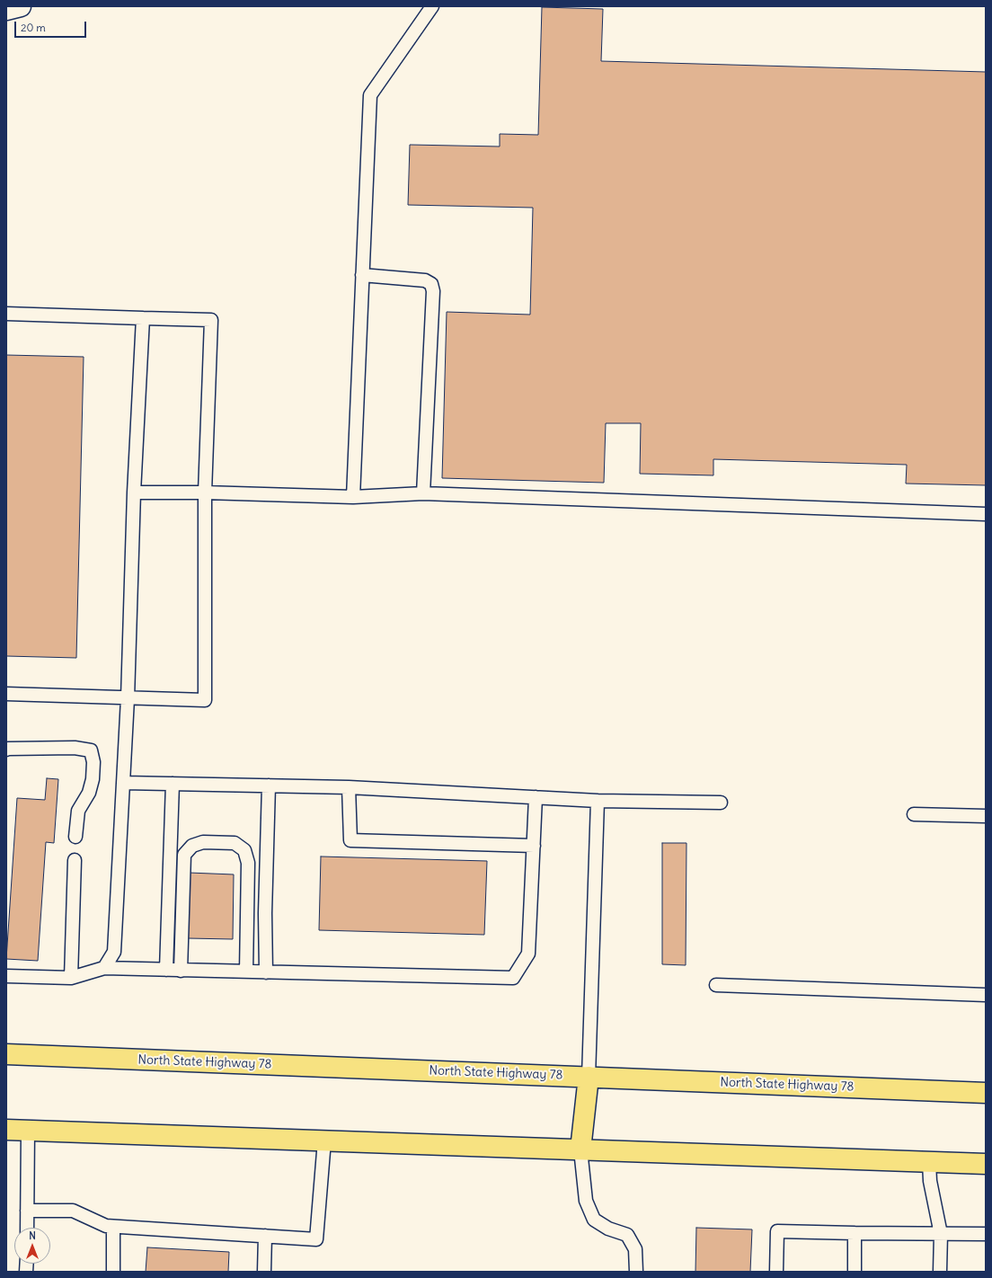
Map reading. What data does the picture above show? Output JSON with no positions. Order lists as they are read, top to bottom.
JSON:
{
  "streets": {
    "main road": ["North State Highway 78"]
  },
  "scale_bar": "20 m",
  "north": "top"
}
